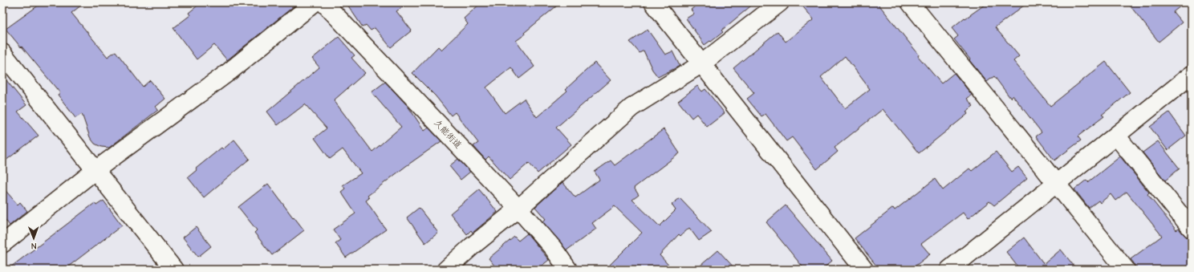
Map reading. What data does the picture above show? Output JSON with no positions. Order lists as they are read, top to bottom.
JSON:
{
  "streets": {
    "street": ["久能街道"]
  },
  "north": "bottom"
}
